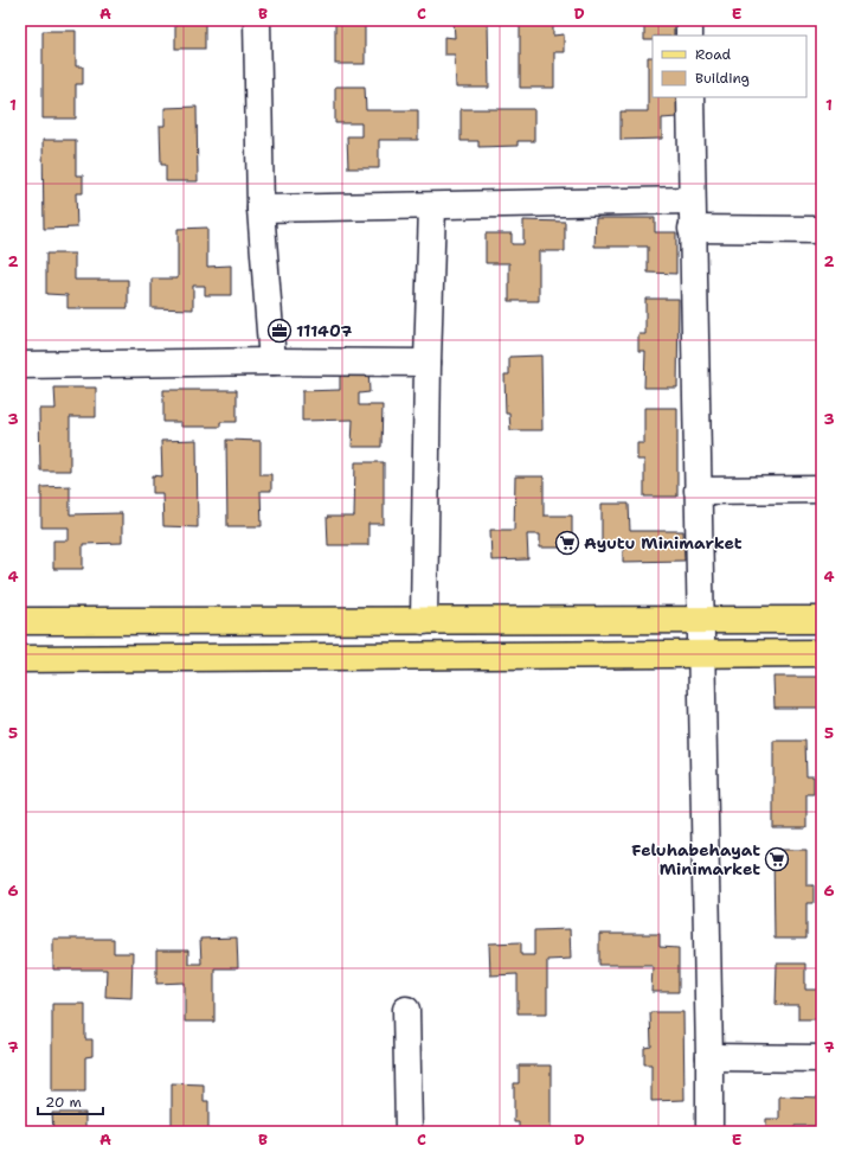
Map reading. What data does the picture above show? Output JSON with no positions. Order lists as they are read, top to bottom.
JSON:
{
  "places": {
    "office": ["111407"],
    "supermarket": ["Ayutu Minimarket", "Feluhabehayat Minimarket"]
  },
  "legend": ["Road", "Building"],
  "scale_bar": "20 m",
  "grid": {
    "columns": [
      "A",
      "B",
      "C",
      "D",
      "E"
    ],
    "rows": [
      "1",
      "2",
      "3",
      "4",
      "5",
      "6",
      "7"
    ]
  }
}
